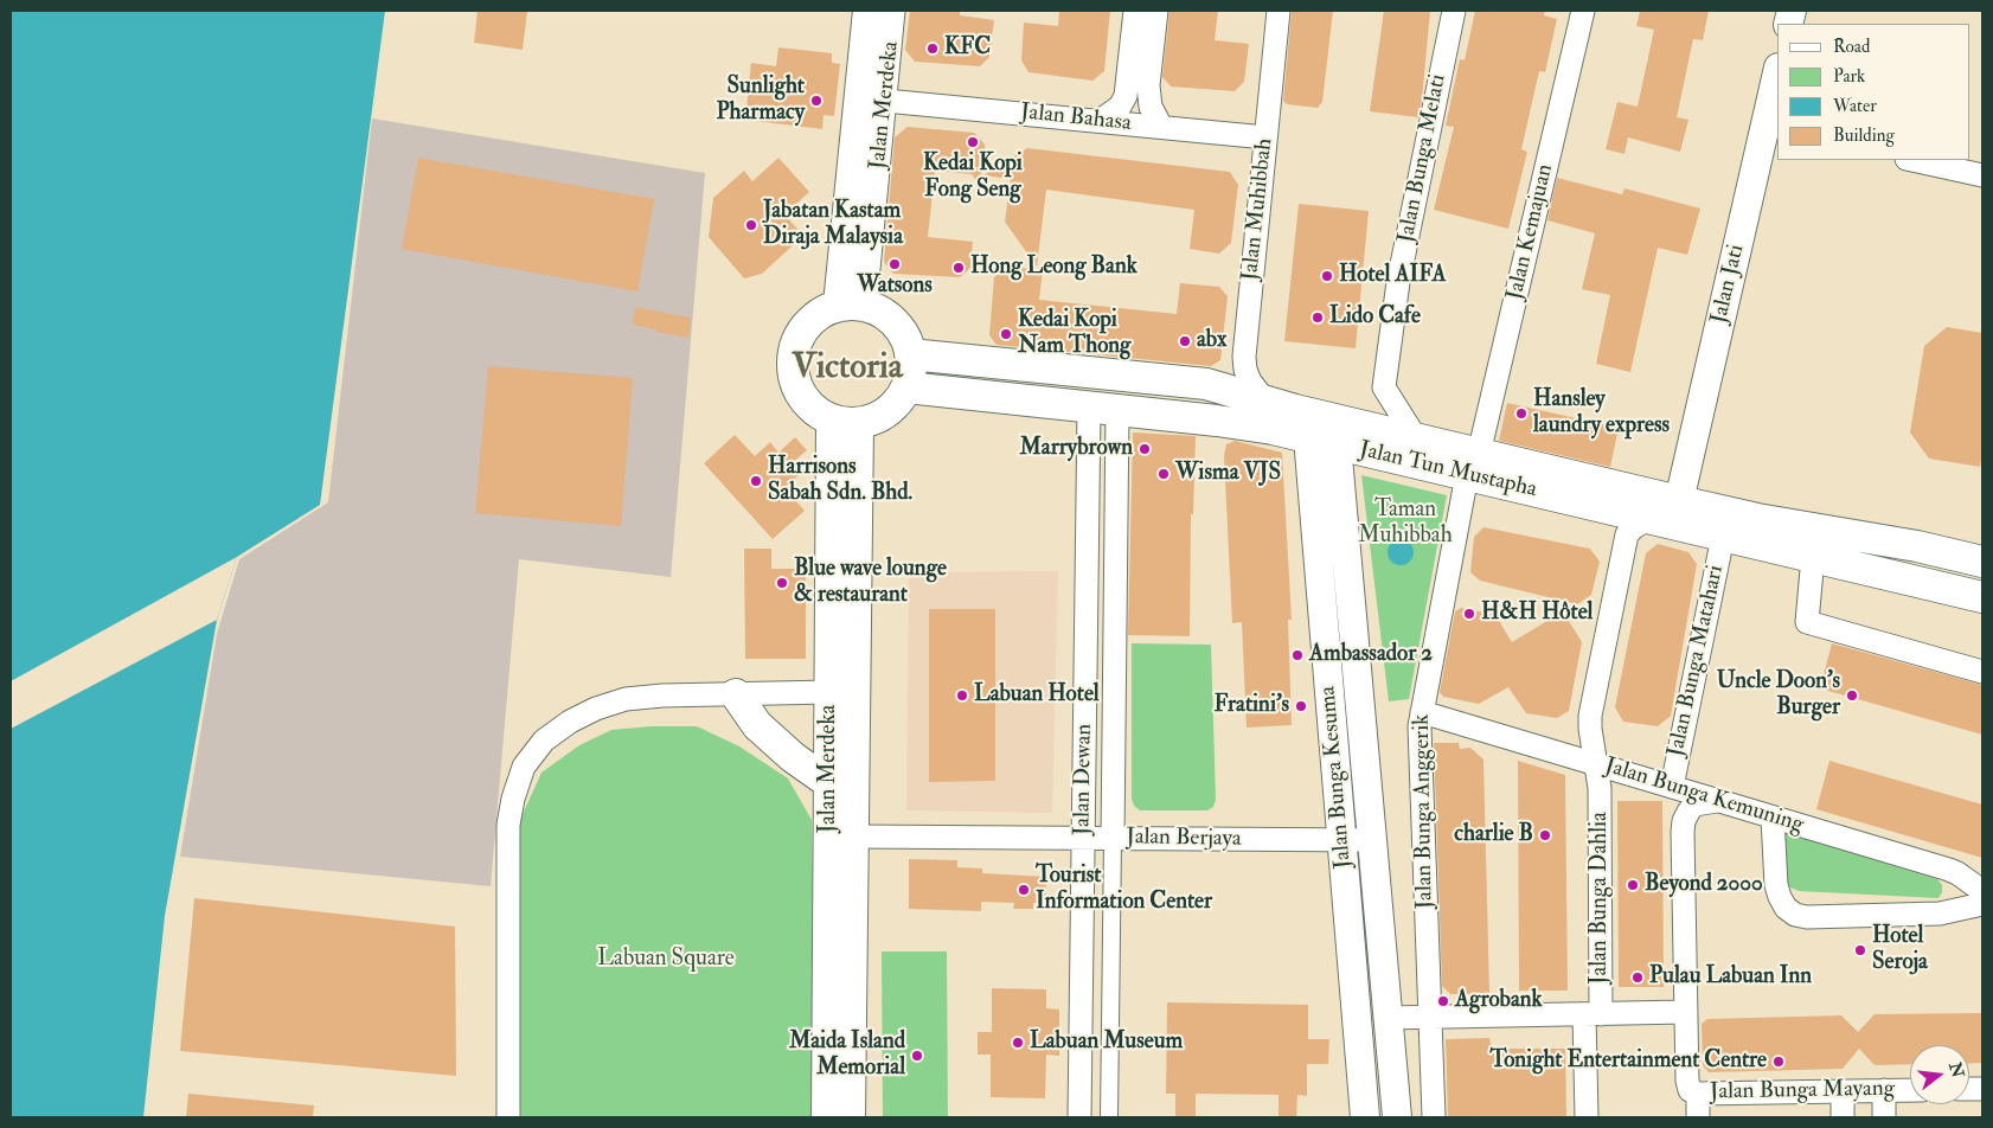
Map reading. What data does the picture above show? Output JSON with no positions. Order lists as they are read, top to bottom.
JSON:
{
  "streets": {
    "main road": ["Jalan Merdeka", "Jalan Tun Mustapha"],
    "street": [
      "Jalan Bahasa",
      "Jalan Bunga Melati",
      "Jalan Muhibbah",
      "Jalan Kemajuan",
      "Jalan Jati",
      "Jalan Bunga Matahari",
      "Jalan Bunga Kesuma",
      "Jalan Dewan",
      "Jalan Bunga Kemuning",
      "Jalan Bunga Anggerik",
      "Jalan Berjaya",
      "Jalan Bunga Dahlia",
      "Jalan Bunga Mayang"
    ]
  },
  "crossings": [
    ["Jalan Merdeka", "Jalan Bahasa"],
    ["Jalan Merdeka", "Jalan Tun Mustapha"],
    ["Jalan Merdeka", "Jalan Berjaya"],
    ["Jalan Bahasa", "Jalan Muhibbah"],
    ["Jalan Bunga Melati", "Jalan Tun Mustapha"],
    ["Jalan Muhibbah", "Jalan Tun Mustapha"],
    ["Jalan Kemajuan", "Jalan Tun Mustapha"],
    ["Jalan Kemajuan", "Jalan Bunga Anggerik"],
    ["Jalan Jati", "Jalan Tun Mustapha"],
    ["Jalan Jati", "Jalan Bunga Dahlia"],
    ["Jalan Tun Mustapha", "Jalan Bunga Matahari"],
    ["Jalan Tun Mustapha", "Jalan Bunga Kesuma"],
    ["Jalan Tun Mustapha", "Jalan Dewan"],
    ["Jalan Tun Mustapha", "Jalan Bunga Anggerik"],
    ["Jalan Tun Mustapha", "Jalan Bunga Dahlia"],
    ["Jalan Bunga Matahari", "Jalan Bunga Kemuning"],
    ["Jalan Bunga Kesuma", "Jalan Berjaya"],
    ["Jalan Dewan", "Jalan Berjaya"],
    ["Jalan Bunga Kemuning", "Jalan Bunga Anggerik"],
    ["Jalan Bunga Kemuning", "Jalan Bunga Dahlia"]
  ],
  "districts": ["Victoria"],
  "parks": ["Taman Muhibbah", "Labuan Square"],
  "places": [
    "KFC",
    "Sunlight Pharmacy",
    "Kedai Kopi Fong Seng",
    "Jabatan Kastam Diraja Malaysia",
    "Watsons",
    "Hong Leong Bank",
    "Hotel AIFA",
    "Lido Cafe",
    "Kedai Kopi Nam Thong",
    "abx",
    "Hansley laundry express",
    "Marrybrown",
    "Wisma VJS",
    "Harrisons Sabah Sdn. Bhd.",
    "Blue wave lounge & restaurant",
    "H&H Hôtel",
    "Ambassador 2",
    "Labuan Hotel",
    "Uncle Doon's Burger",
    "Fratini's",
    "charlie B",
    "Beyond 2000",
    "Tourist Information Center",
    "Hotel Seroja",
    "Pulau Labuan Inn",
    "Agrobank",
    "Labuan Museum",
    "Maida Island Memorial",
    "Tonight Entertainment Centre"
  ],
  "legend": [
    "Road",
    "Park",
    "Water",
    "Building"
  ],
  "north": "right"
}
